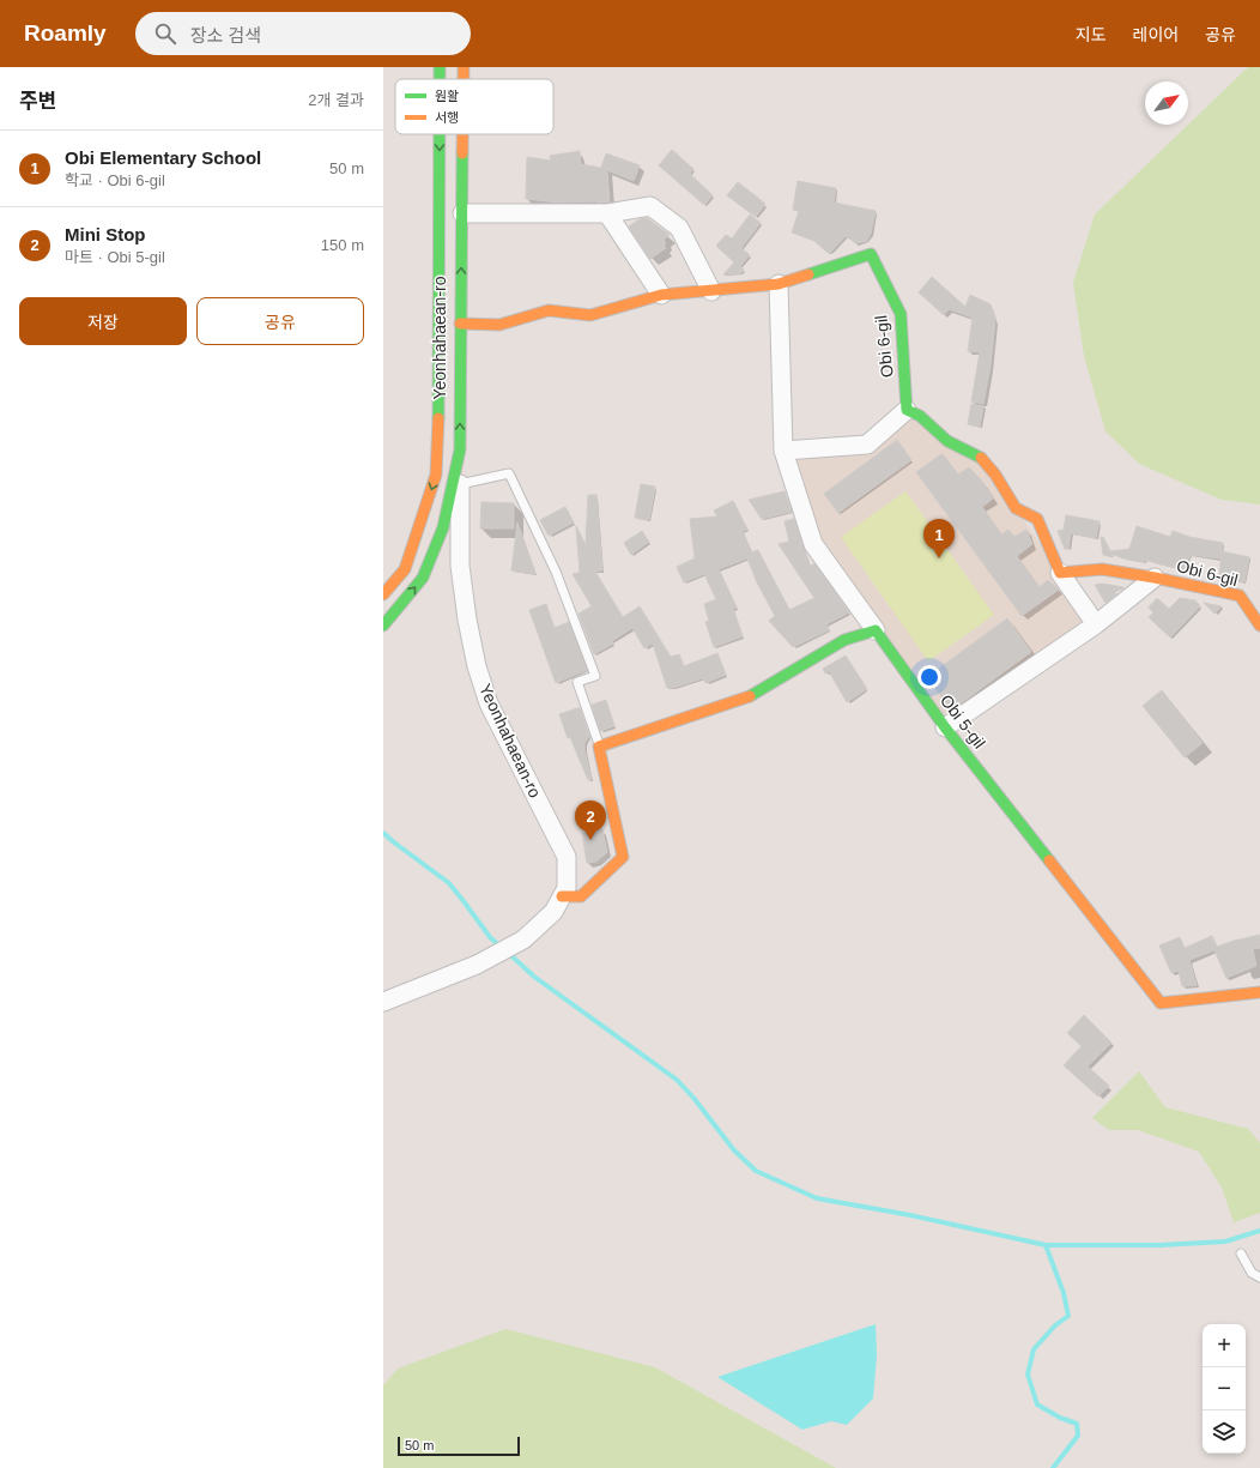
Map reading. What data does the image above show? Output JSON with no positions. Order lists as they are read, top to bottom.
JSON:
{
  "streets": {
    "street": ["Yeonhahaean-ro", "Obi 6-gil", "Obi 5-gil"]
  },
  "crossings": [
    ["Yeonhahaean-ro", "Obi 6-gil"]
  ],
  "legend": ["원활", "서행"],
  "scale_bar": "50 m",
  "north": "top right",
  "page": {
    "header": "Roamly",
    "search": "장소 검색",
    "nav": ["지도", "레이어", "공유"],
    "heading": ["주변", "2개 결과"],
    "list": [
      {
        "mark": "1",
        "name": "Obi Elementary School",
        "note": "학교 · Obi 6-gil",
        "value": "50 m"
      },
      {
        "mark": "2",
        "name": "Mini Stop",
        "note": "마트 · Obi 5-gil",
        "value": "150 m"
      }
    ],
    "buttons": ["저장", "공유"],
    "pins": ["1", "2"],
    "map_buttons": ["+", "−"],
    "scale": "50 m"
  }
}
